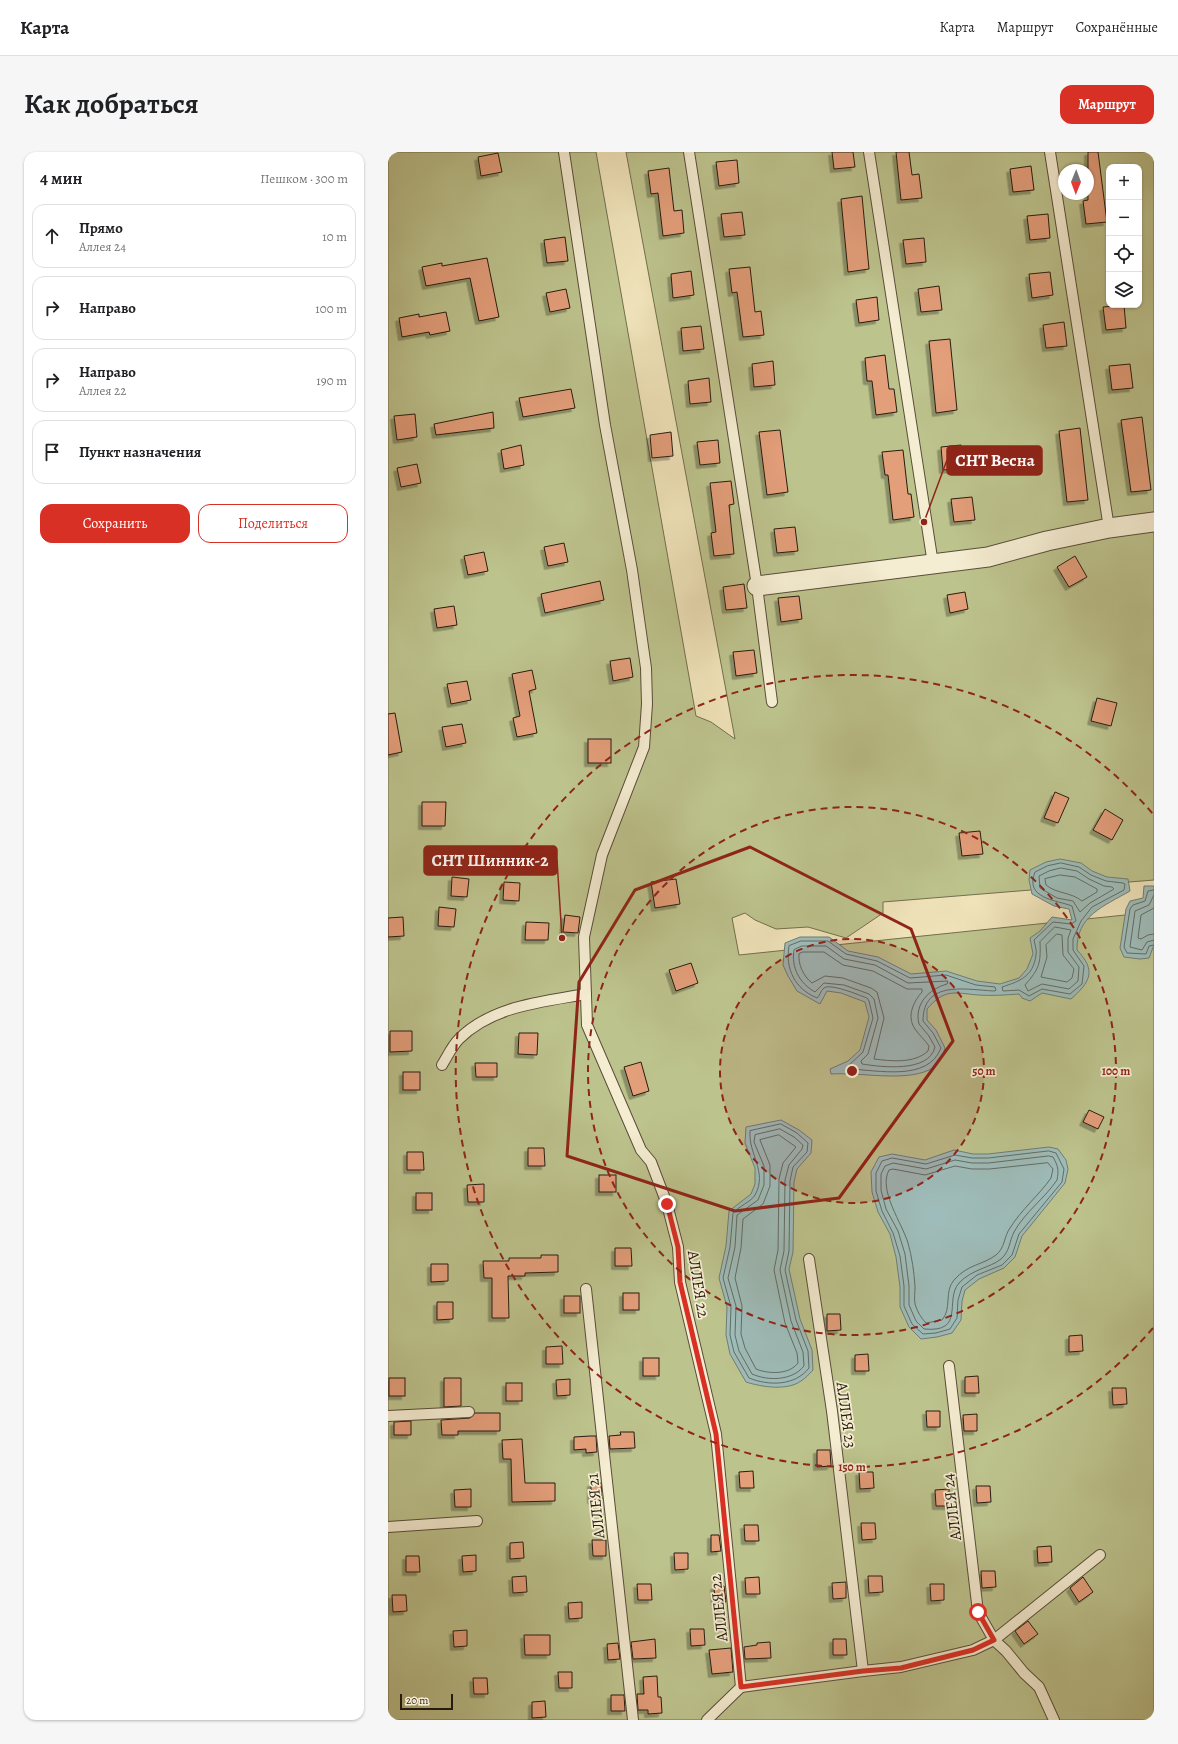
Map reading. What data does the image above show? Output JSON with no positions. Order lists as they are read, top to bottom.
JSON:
{
  "streets": {
    "lane": [
      "АЛЛЕЯ 22",
      "АЛЛЕЯ 23",
      "АЛЛЕЯ 21",
      "АЛЛЕЯ 24"
    ]
  },
  "places": ["СНТ Весна", "СНТ Шинник-2"],
  "scale_bar": "20 m",
  "north": "bottom",
  "page": {
    "header": "Карта",
    "nav": ["Карта", "Маршрут", "Сохранённые"],
    "title": "Как добраться",
    "buttons": [
      "Маршрут",
      ["Сохранить", "Поделиться"]
    ],
    "heading": ["4 мин", "Пешком · 300 m"],
    "map_buttons": ["+", "−"],
    "list": [
      ["Прямо", "Аллея 24", "10 m"],
      ["Направо", "100 m"],
      ["Направо", "Аллея 22", "190 m"],
      "Пункт назначения"
    ],
    "scale": "20 m"
  },
  "rings": ["50 m", "100 m", "150 m"]
}
